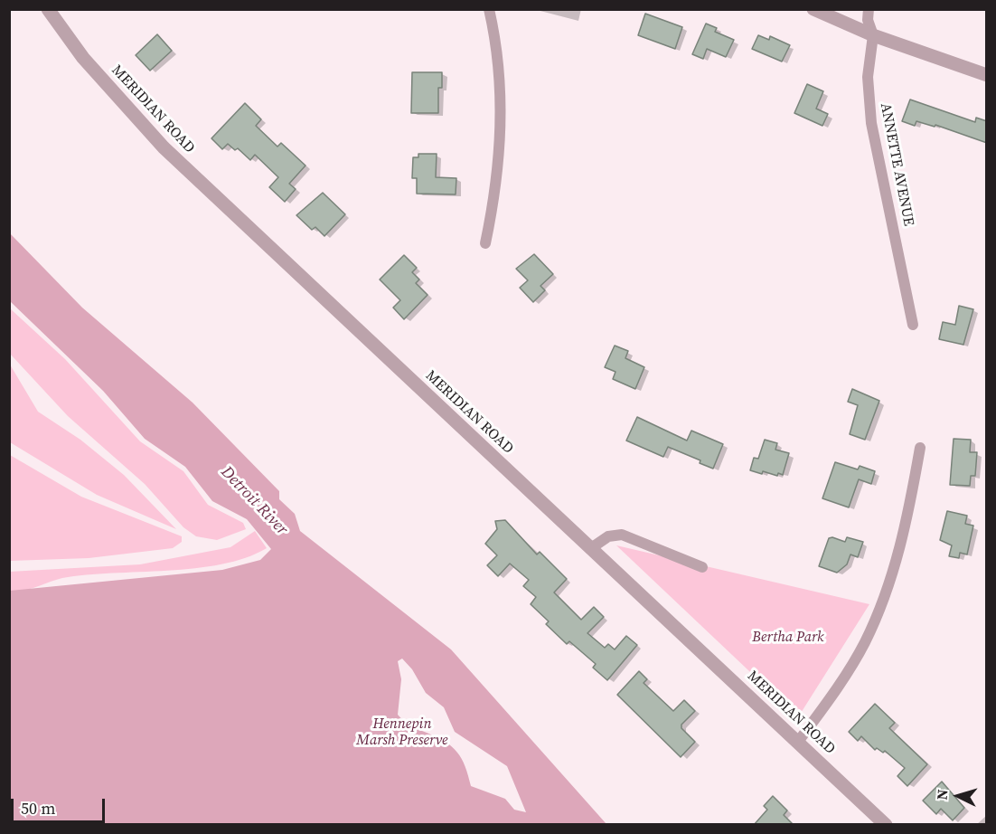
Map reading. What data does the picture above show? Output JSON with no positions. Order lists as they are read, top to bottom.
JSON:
{
  "streets": {
    "street": ["MERIDIAN ROAD", "ANNETTE AVENUE"]
  },
  "water": ["Detroit River"],
  "parks": ["Bertha Park", "Hennepin Marsh Preserve"],
  "scale_bar": "50 m",
  "north": "left"
}
